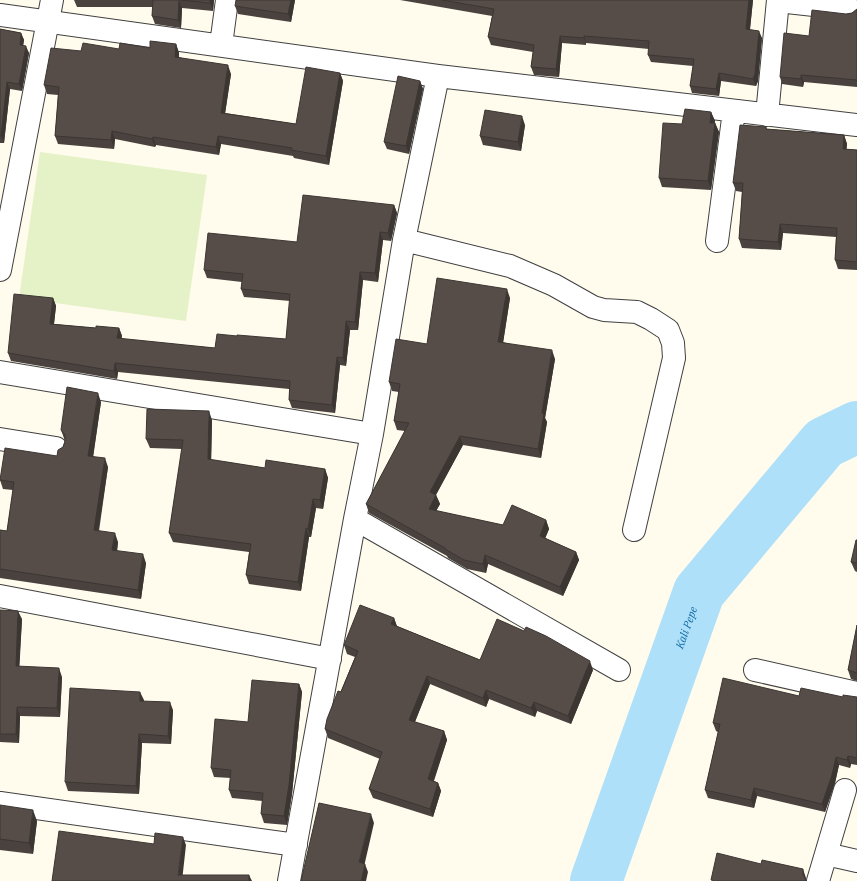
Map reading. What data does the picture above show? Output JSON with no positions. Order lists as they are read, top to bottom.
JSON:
{
  "water": ["Kali Pepe"]
}
